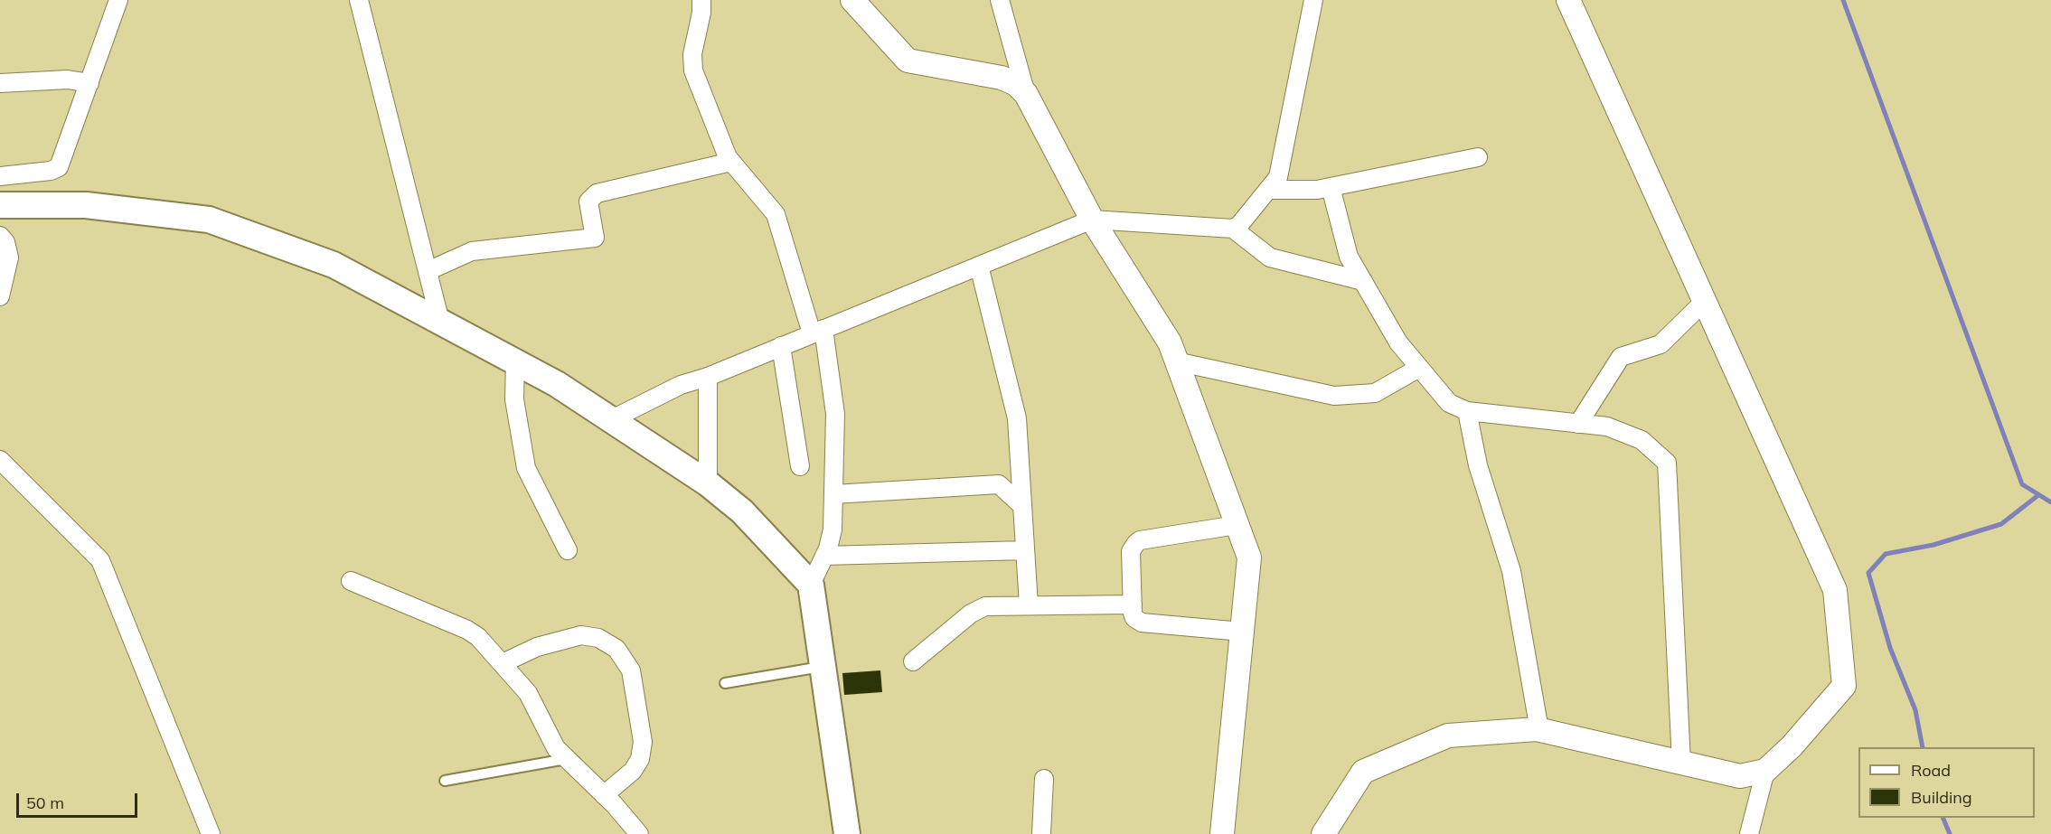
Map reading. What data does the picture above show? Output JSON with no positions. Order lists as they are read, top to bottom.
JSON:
{
  "legend": ["Road", "Building"],
  "scale_bar": "50 m"
}
